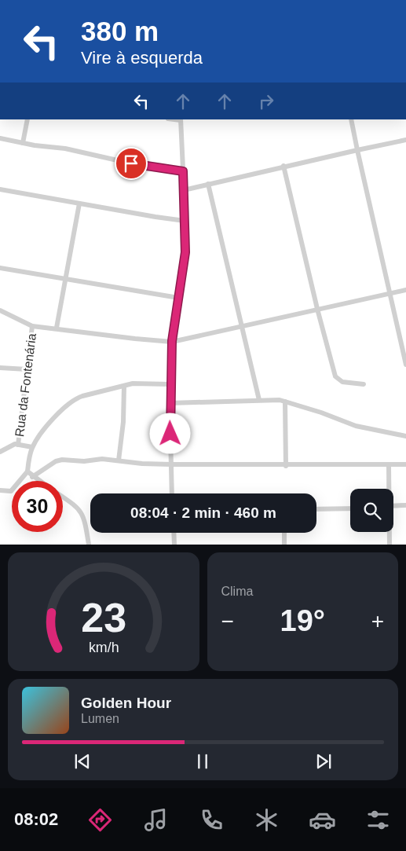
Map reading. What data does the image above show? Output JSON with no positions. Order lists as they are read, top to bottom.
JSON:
{
  "streets": {
    "street": ["Rua da Fontenária"]
  },
  "page": {
    "turn": ["380 m", "Vire à esquerda"],
    "limit": "30",
    "trip": "08:04 · 2 min · 460 m",
    "tile": "Clima",
    "heat": ["−", "19°", "+"],
    "song": ["Golden Hour", "Lumen"],
    "tabs": "08:02",
    "gauge": ["23", "km/h"]
  }
}
